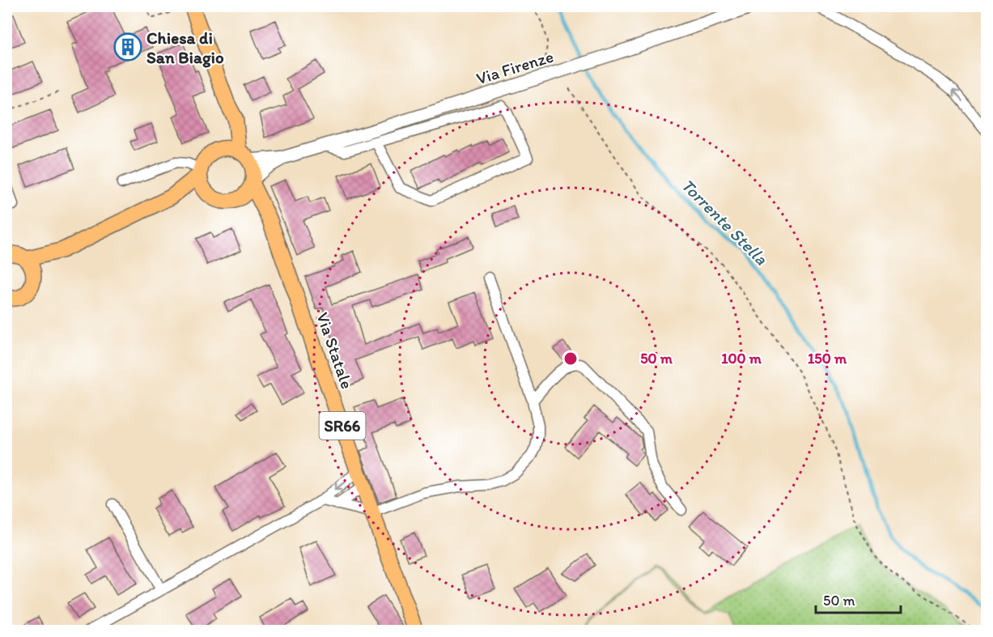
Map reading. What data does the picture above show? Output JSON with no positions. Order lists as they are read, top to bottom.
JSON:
{
  "streets": {
    "main road": ["Via Statale", "SR66"],
    "street": ["Via Firenze"]
  },
  "crossings": [
    ["Via Statale", "SR66"]
  ],
  "water": ["Torrente Stella"],
  "places": {
    "building": ["Chiesa di San Biagio"]
  },
  "scale_bar": "50 m",
  "rings": ["50 m", "100 m", "150 m"]
}
